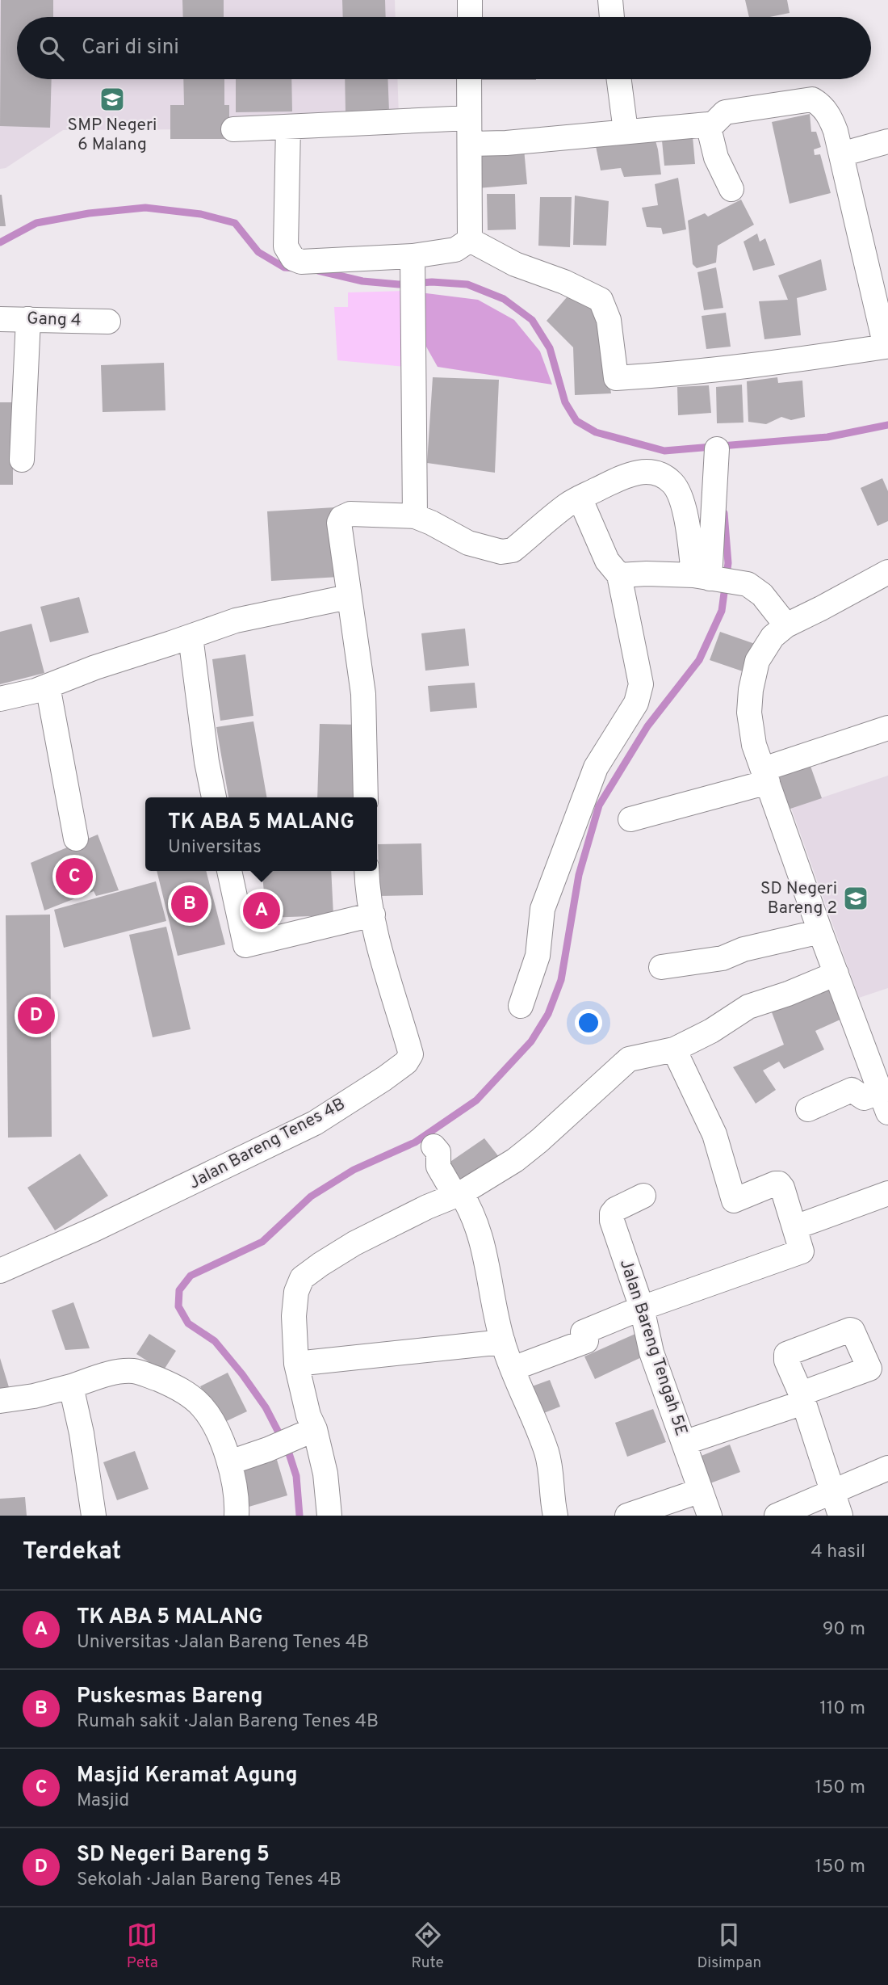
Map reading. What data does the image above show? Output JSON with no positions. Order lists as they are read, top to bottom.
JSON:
{
  "streets": {
    "street": ["Gang 4", "Jalan Bareng Tenes 4B", "Jalan Bareng Tengah 5E"]
  },
  "places": {
    "school or university": ["SMP Negeri 6 Malang", "SD Negeri Bareng 2"]
  },
  "page": {
    "search": "Cari di sini",
    "popup": ["TK ABA 5 MALANG", "Universitas"],
    "pins": [
      "C",
      "B",
      "A",
      "D"
    ],
    "heading": ["Terdekat", "4 hasil"],
    "list": [
      {
        "mark": "A",
        "name": "TK ABA 5 MALANG",
        "note": "Universitas · Jalan Bareng Tenes 4B",
        "value": "90 m"
      },
      {
        "mark": "B",
        "name": "Puskesmas Bareng",
        "note": "Rumah sakit · Jalan Bareng Tenes 4B",
        "value": "110 m"
      },
      {
        "mark": "C",
        "name": "Masjid Keramat Agung",
        "note": "Masjid",
        "value": "150 m"
      },
      {
        "mark": "D",
        "name": "SD Negeri Bareng 5",
        "note": "Sekolah · Jalan Bareng Tenes 4B",
        "value": "150 m"
      }
    ],
    "nav": ["Peta", "Rute", "Disimpan"]
  }
}
